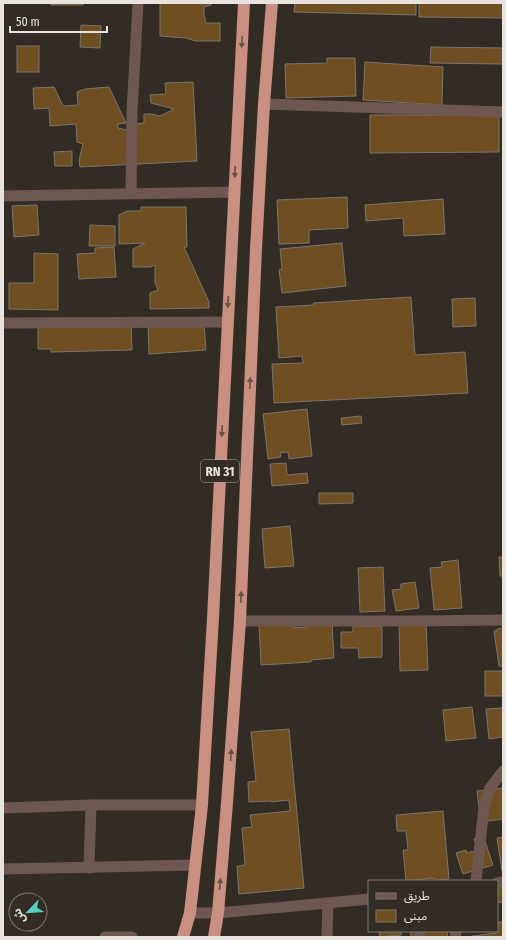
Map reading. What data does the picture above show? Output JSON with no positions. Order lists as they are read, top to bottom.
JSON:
{
  "streets": {
    "highway": ["RN 31"]
  },
  "legend": ["طريق", "مبنى"],
  "scale_bar": "50 m",
  "north": "bottom left"
}
